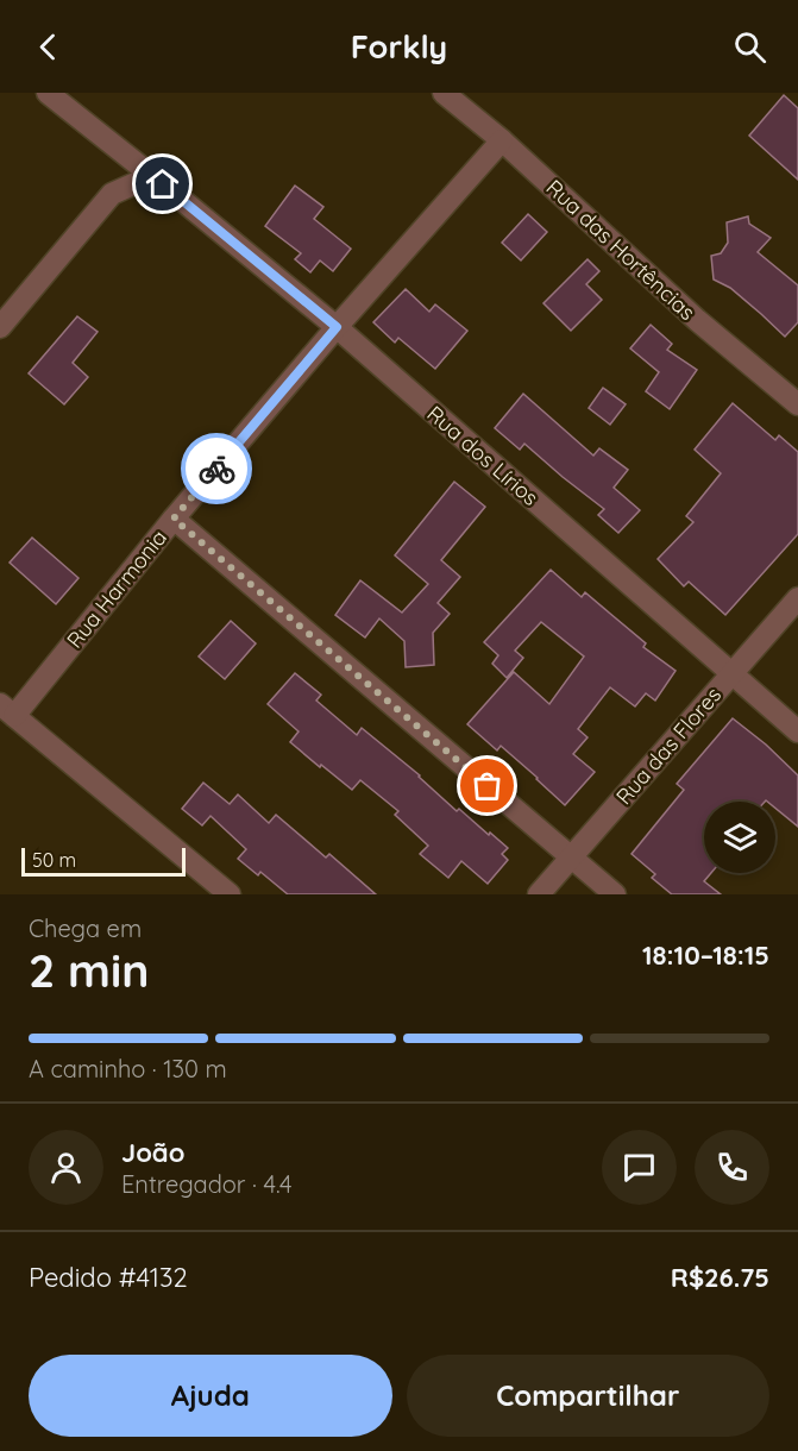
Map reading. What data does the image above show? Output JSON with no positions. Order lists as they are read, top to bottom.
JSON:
{
  "streets": {
    "street": [
      "Rua das Hortências",
      "Rua dos Lírios",
      "Rua Harmonia",
      "Rua das Flores"
    ]
  },
  "crossings": [
    ["Rua das Hortências", "Rua Harmonia"],
    ["Rua dos Lírios", "Rua Harmonia"],
    ["Rua dos Lírios", "Rua das Flores"]
  ],
  "scale_bar": "50 m",
  "page": {
    "header": "Forkly",
    "scale": "50 m",
    "heading": ["2 min", "Chega em", "18:10–18:15"],
    "panel": [
      "João",
      "Entregador · 4.4",
      "Pedido #4132",
      "R$26.75"
    ],
    "bar": "A caminho · 130 m",
    "buttons": ["Ajuda", "Compartilhar"]
  }
}
